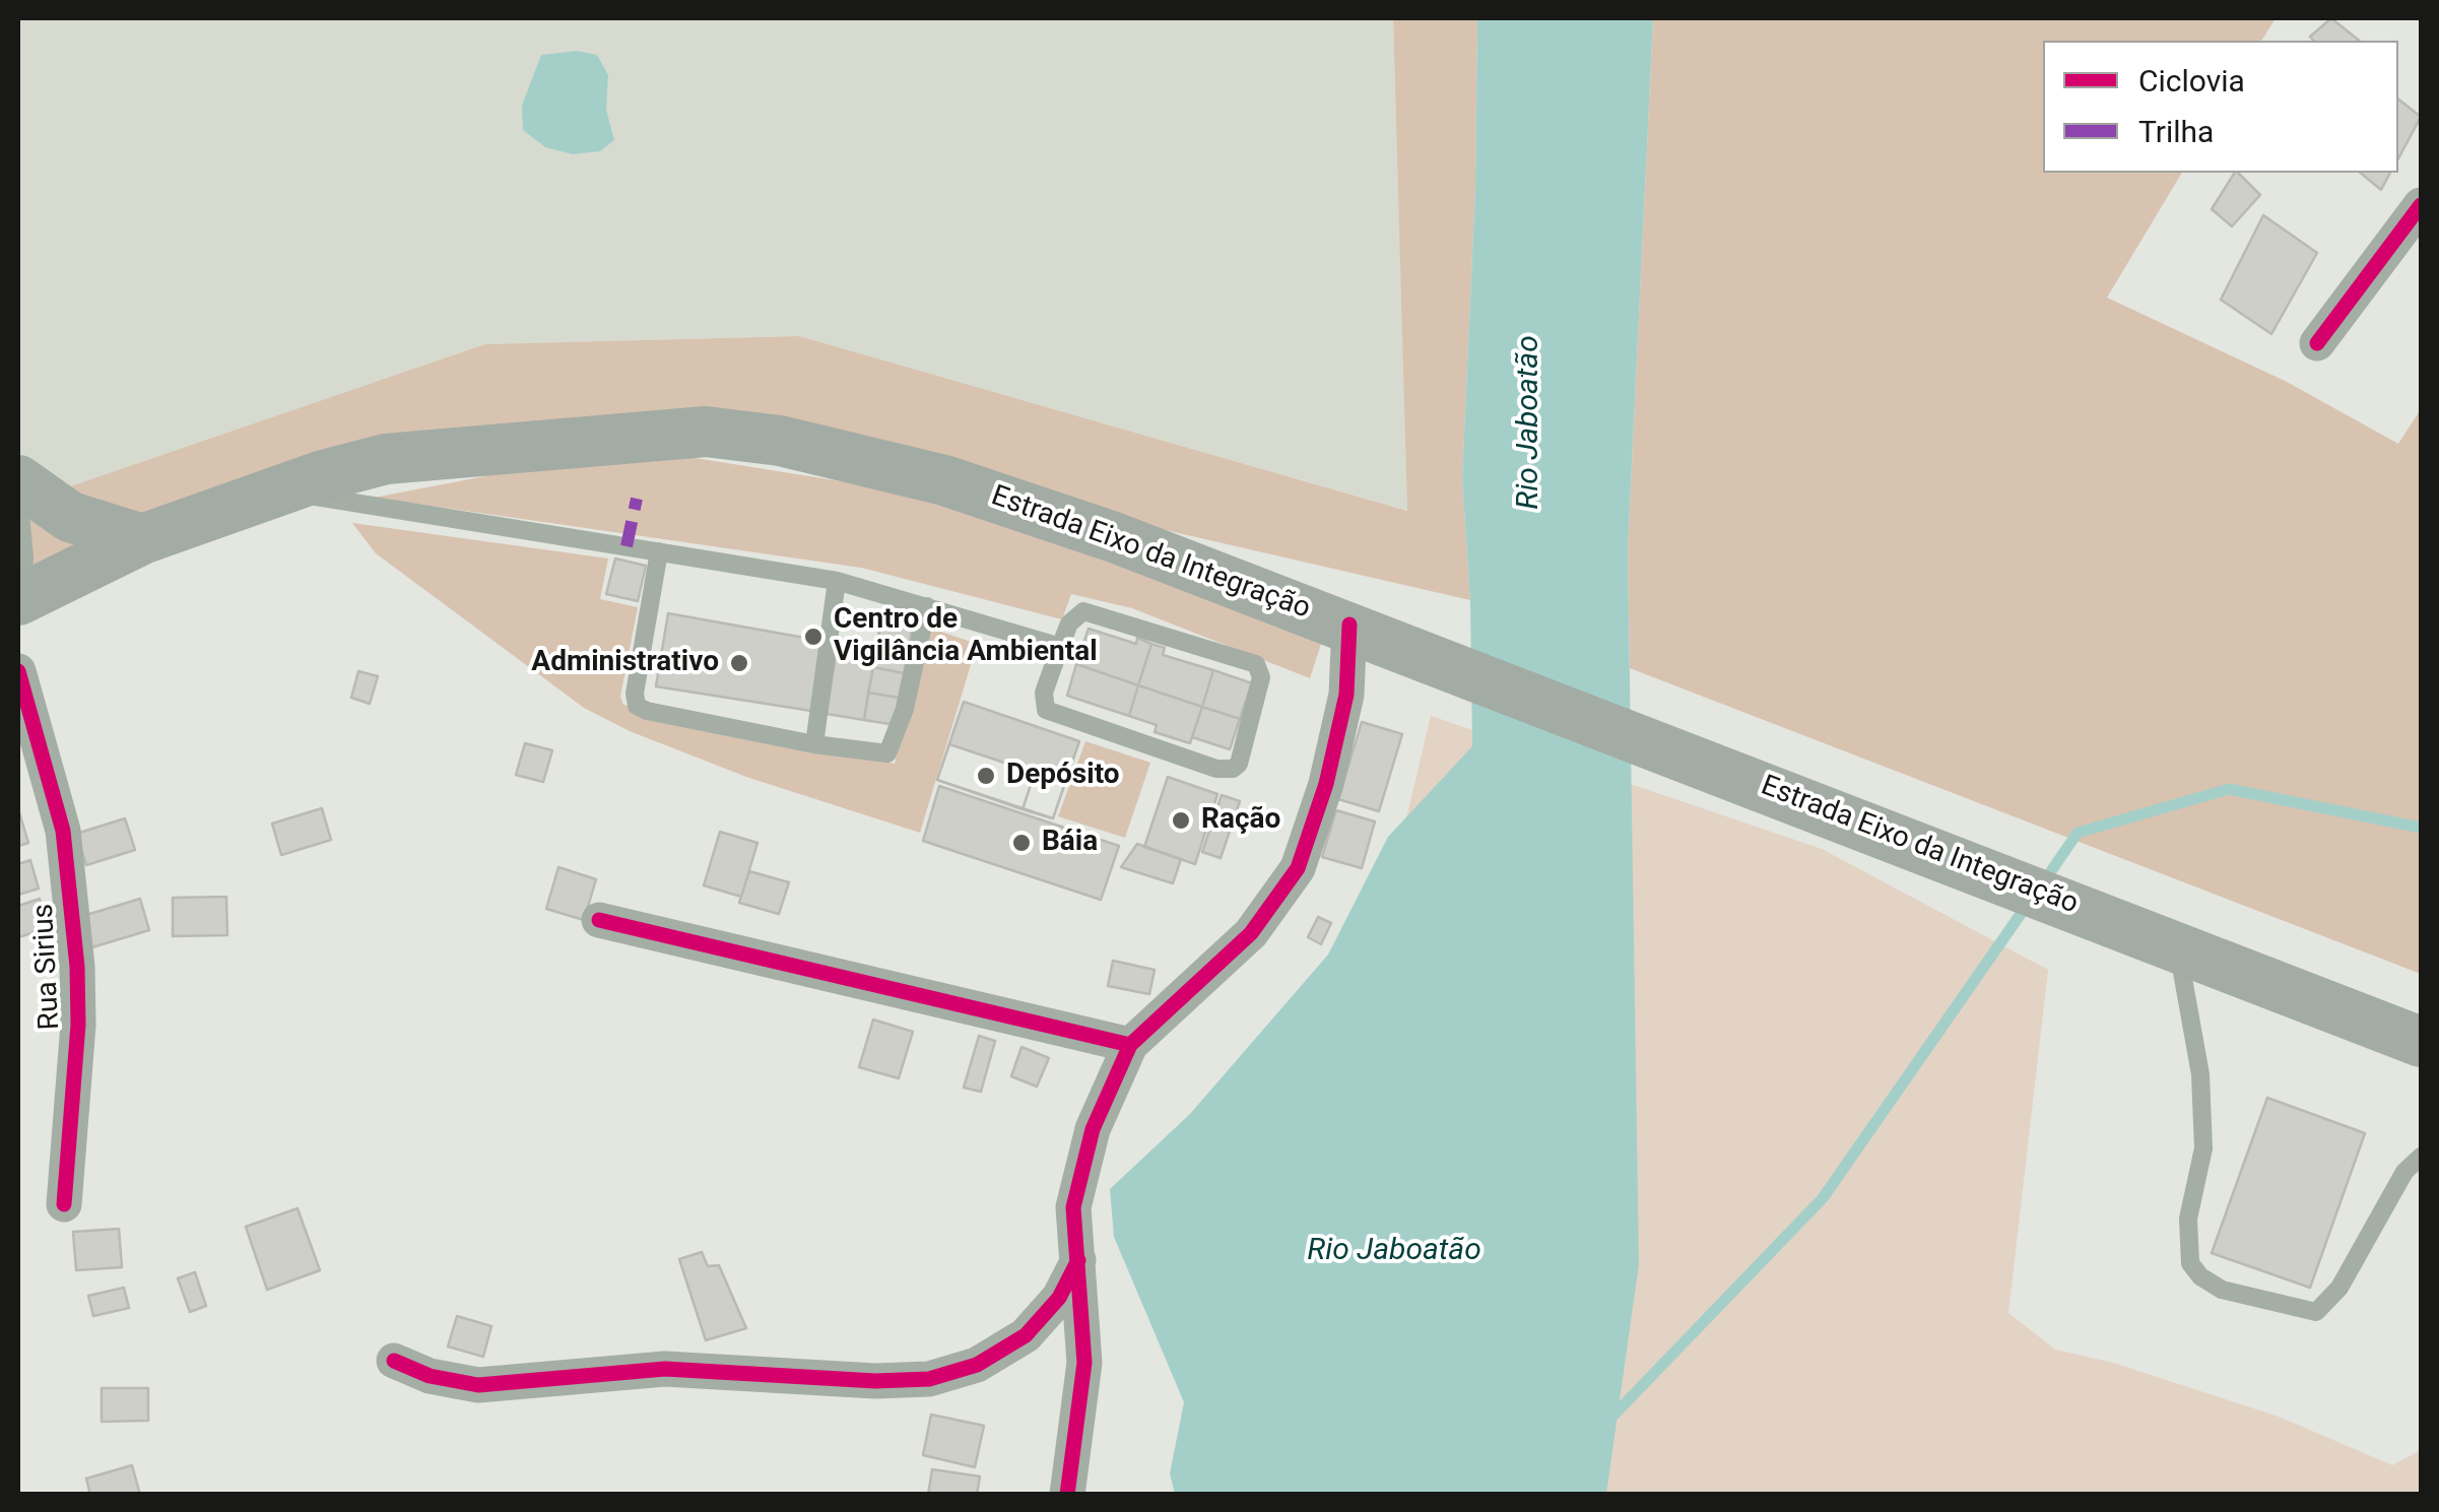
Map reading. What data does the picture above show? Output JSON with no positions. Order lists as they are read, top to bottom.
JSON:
{
  "streets": {
    "main road": ["Estrada Eixo da Integração"],
    "street": ["Rua Sirius"]
  },
  "water": ["Rio Jaboatão"],
  "places": [
    "Centro de Vigilância Ambiental",
    "Administrativo",
    "Depósito",
    "Ração",
    "Báia"
  ],
  "legend": ["Ciclovia", "Trilha"]
}
